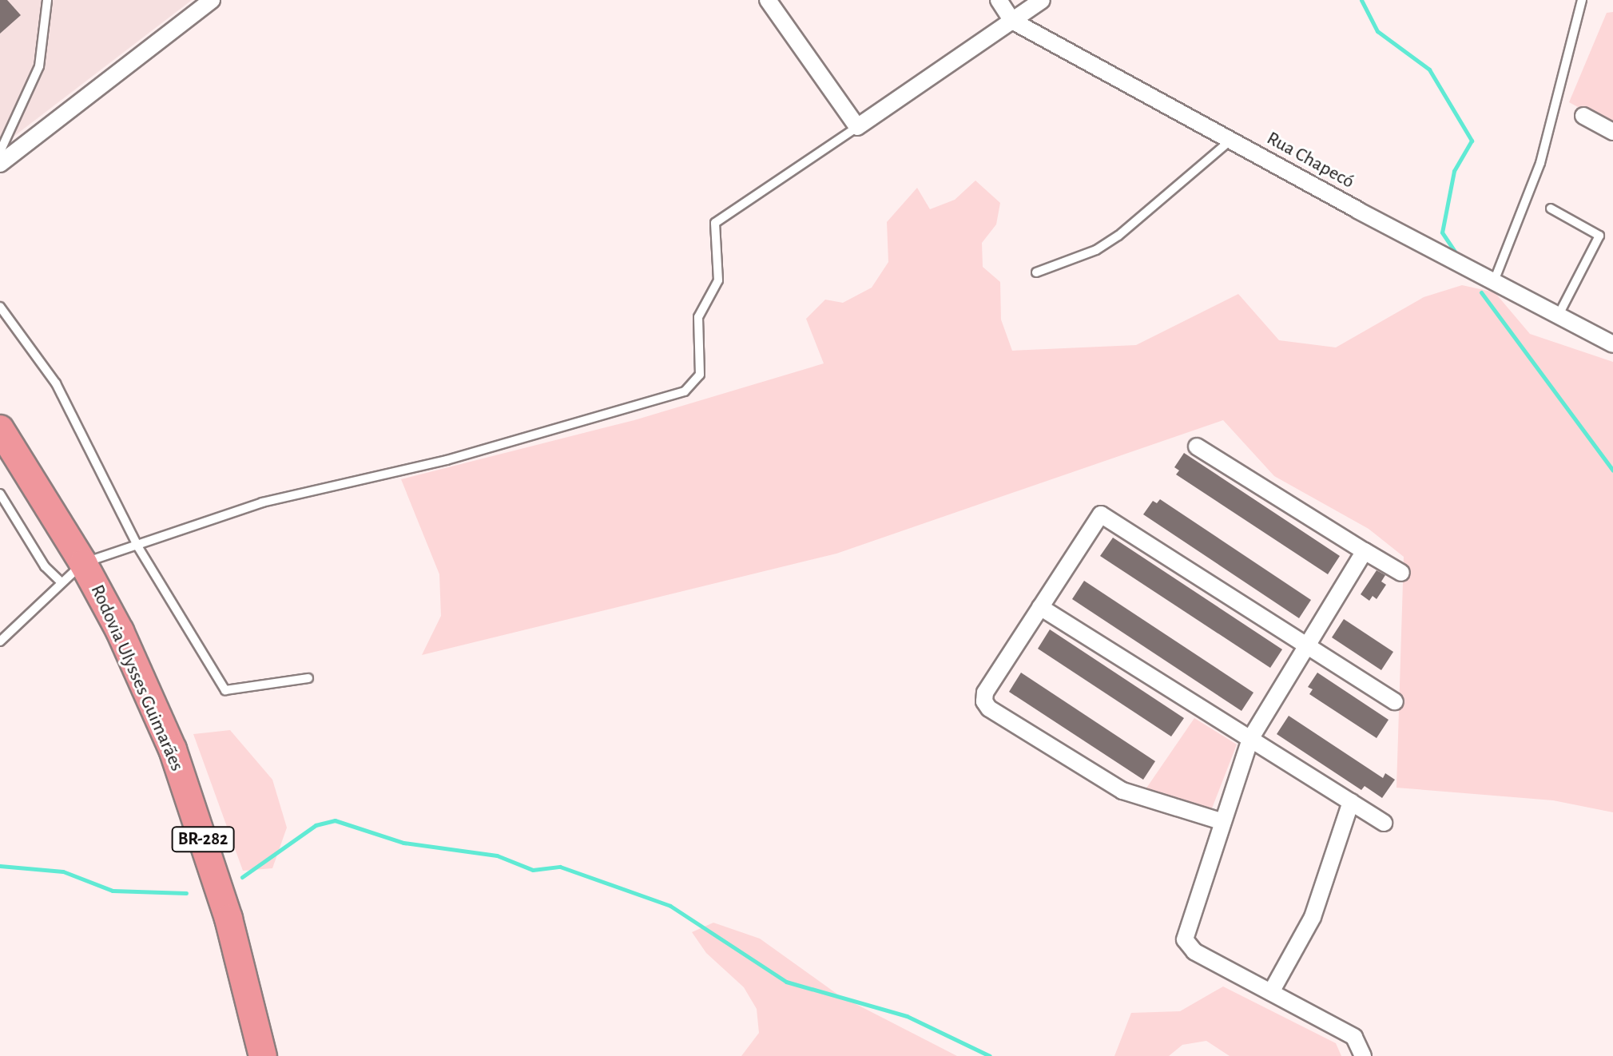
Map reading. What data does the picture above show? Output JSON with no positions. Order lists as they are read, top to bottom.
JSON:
{
  "streets": {
    "highway": ["Rodovia Ulysses Guimarães", "BR-282"],
    "street": ["Rua Chapecó"]
  }
}
